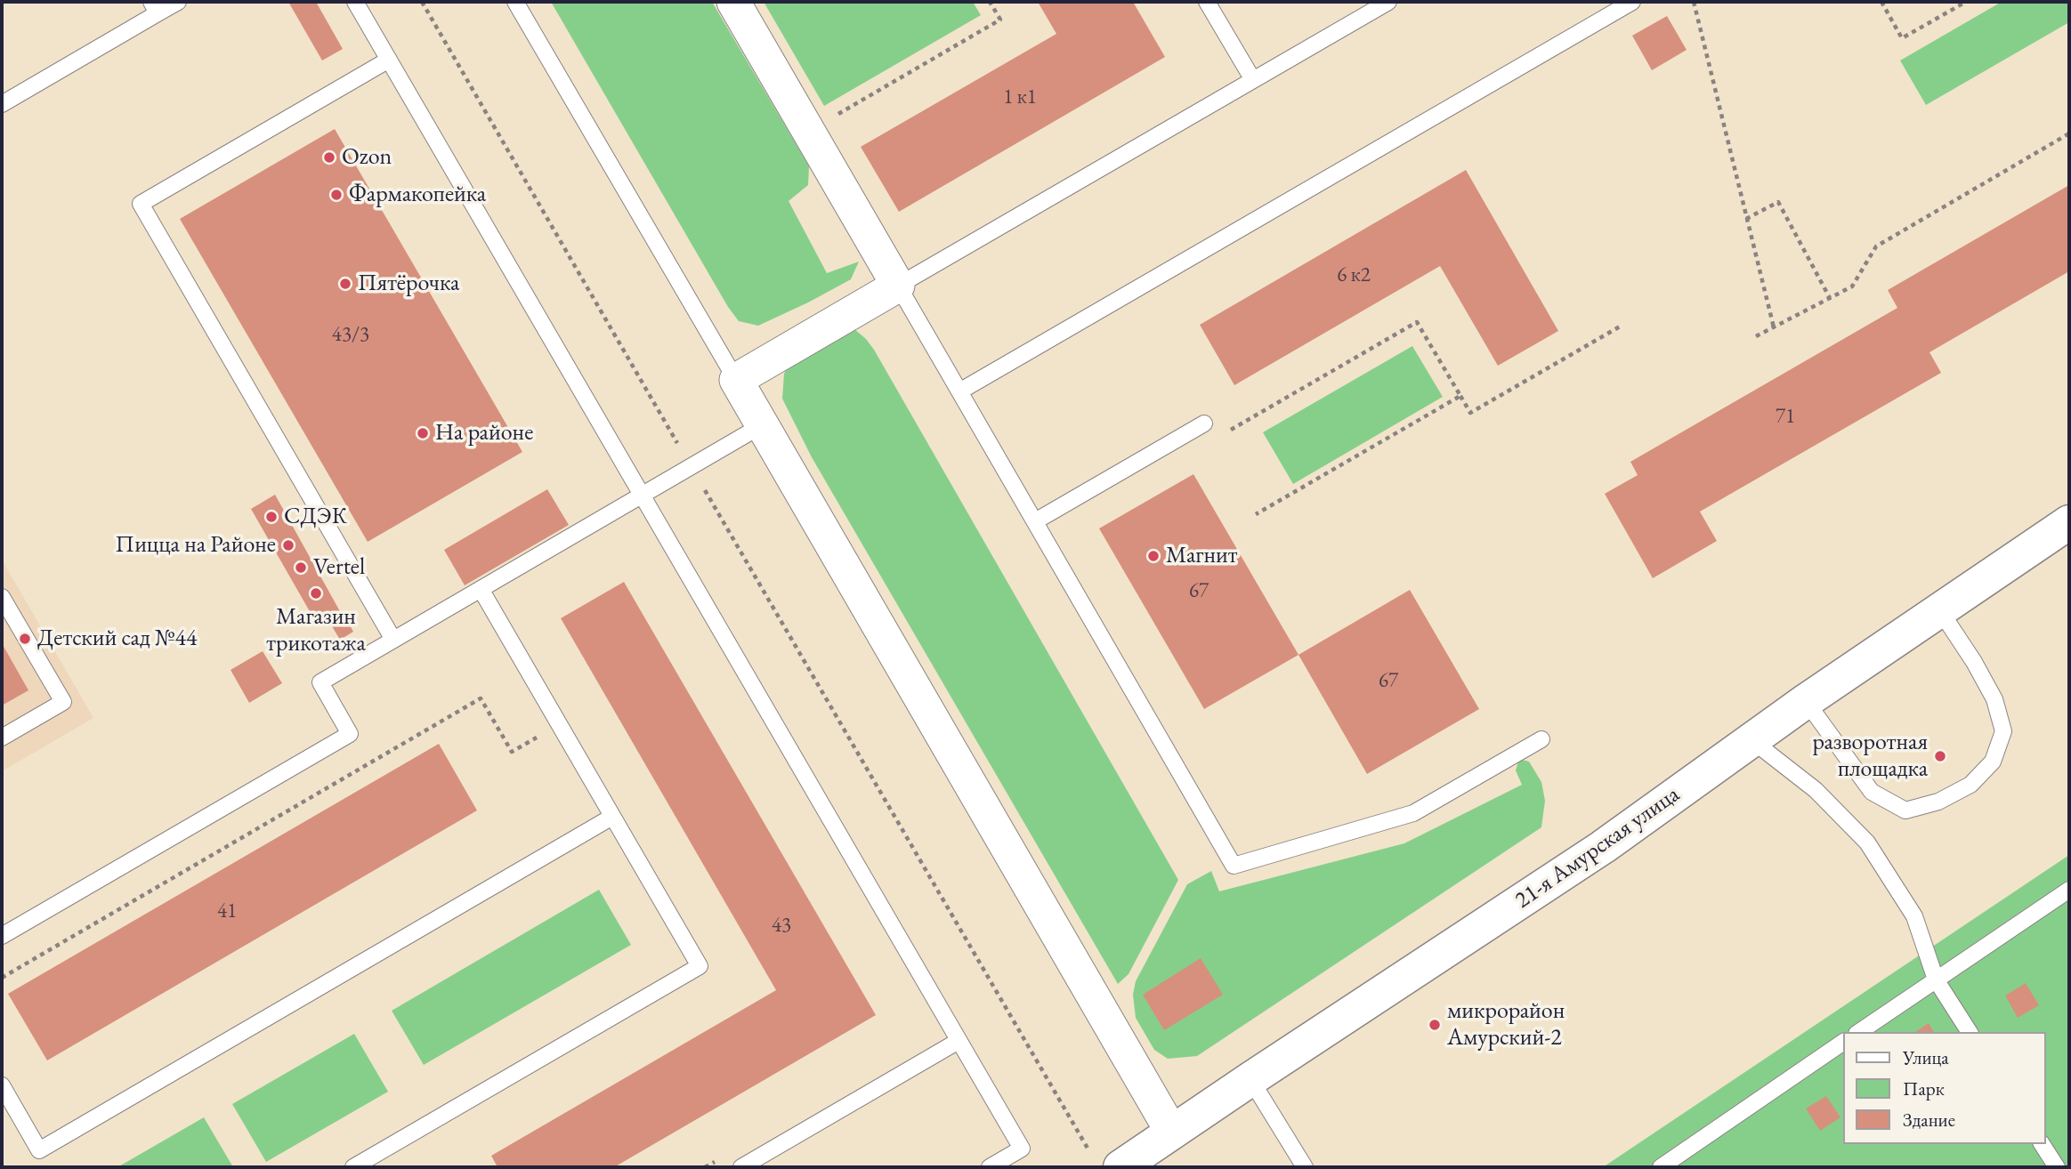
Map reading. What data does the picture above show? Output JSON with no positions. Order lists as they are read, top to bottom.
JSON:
{
  "streets": {
    "main road": ["21-я Амурская улица"]
  },
  "places": [
    "Ozon",
    "Фармакопейка",
    "Пятёрочка",
    "На районе",
    "СДЭК",
    "Пицца на Районе",
    "Магнит",
    "Vertel",
    "Магазин трикотажа",
    "Детский сад №44",
    "разворотная площадка",
    "микрорайон Амурский-2"
  ],
  "house_numbers": [
    "1 к1",
    "6 к2",
    "43/3",
    "71",
    "67",
    "67",
    "41",
    "43"
  ],
  "legend": ["Улица", "Парк", "Здание"]
}
